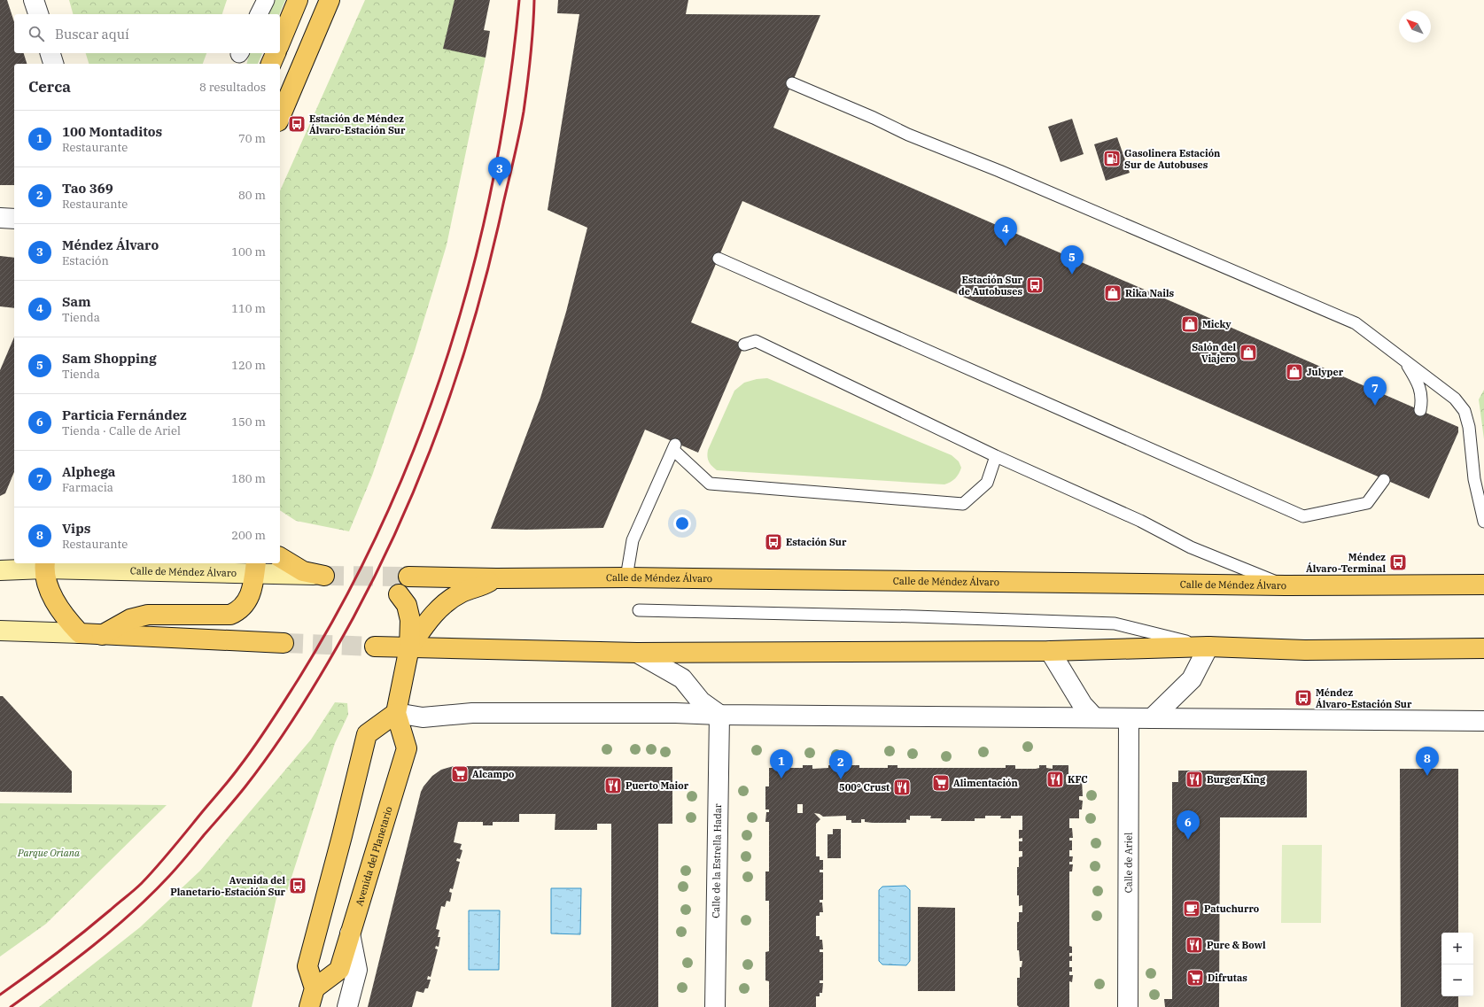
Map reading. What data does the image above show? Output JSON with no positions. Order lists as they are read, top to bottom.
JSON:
{
  "streets": {
    "main road": ["Calle de Méndez Álvaro", "Avenida del Planetario"],
    "street": ["Calle de la Estrella Hadar", "Calle de Ariel"]
  },
  "parks": ["Parque Oriana"],
  "places": {
    "bus stop": [
      "Estación de Méndez Álvaro-Estación Sur",
      "Estación Sur de Autobuses",
      "Estación Sur",
      "Méndez Álvaro-Terminal",
      "Méndez Álvaro-Estación Sur",
      "Avenida del Planetario-Estación Sur"
    ],
    "fuel station": ["Gasolinera Estación Sur de Autobuses"],
    "shop": [
      "Rika Nails",
      "Micky",
      "Salón del Viajero",
      "Julyper"
    ],
    "supermarket": ["Alcampo", "Alimentación", "Difrutas"],
    "restaurant": [
      "KFC",
      "Burger King",
      "Puerto Maior",
      "500° Crust",
      "Pure & Bowl"
    ],
    "cafe": ["Patuchurro"]
  },
  "north": "top left",
  "page": {
    "search": "Buscar aquí",
    "heading": ["Cerca", "8 resultados"],
    "list": [
      {
        "mark": "1",
        "name": "100 Montaditos",
        "note": "Restaurante",
        "value": "70 m"
      },
      {
        "mark": "2",
        "name": "Tao 369",
        "note": "Restaurante",
        "value": "80 m"
      },
      {
        "mark": "3",
        "name": "Méndez Álvaro",
        "note": "Estación",
        "value": "100 m"
      },
      {
        "mark": "4",
        "name": "Sam",
        "note": "Tienda",
        "value": "110 m"
      },
      {
        "mark": "5",
        "name": "Sam Shopping",
        "note": "Tienda",
        "value": "120 m"
      },
      {
        "mark": "6",
        "name": "Particia Fernández",
        "note": "Tienda · Calle de Ariel",
        "value": "150 m"
      },
      {
        "mark": "7",
        "name": "Alphega",
        "note": "Farmacia",
        "value": "180 m"
      },
      {
        "mark": "8",
        "name": "Vips",
        "note": "Restaurante",
        "value": "200 m"
      }
    ],
    "pins": [
      "3",
      "4",
      "5",
      "7",
      "8",
      "1",
      "2",
      "6"
    ],
    "map_buttons": ["+", "−"]
  }
}
